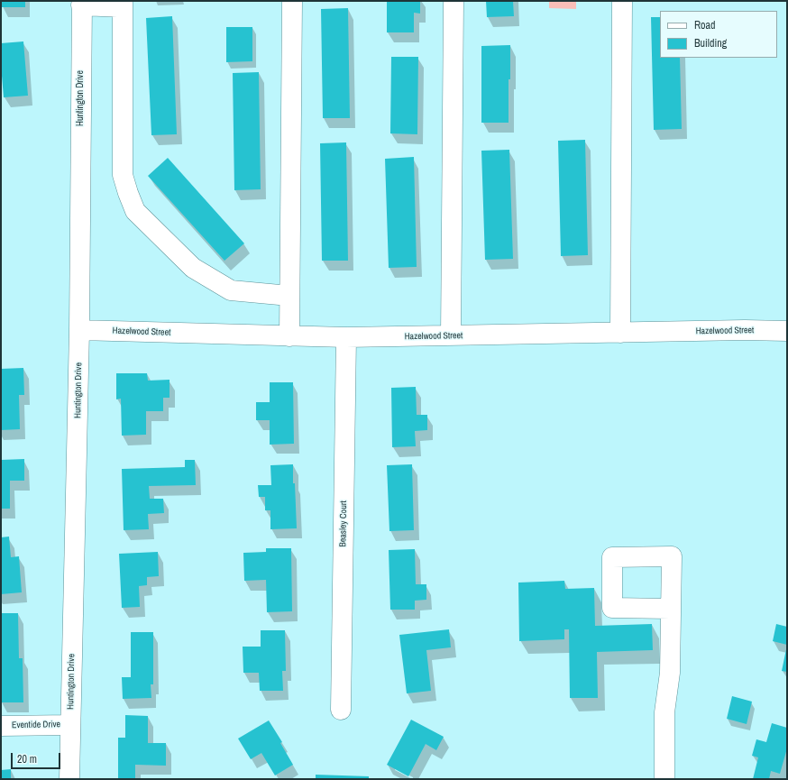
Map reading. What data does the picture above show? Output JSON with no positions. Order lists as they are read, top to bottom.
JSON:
{
  "streets": {
    "street": [
      "Huntington Drive",
      "Hazelwood Street",
      "Beasley Court",
      "Eventide Drive"
    ]
  },
  "crossings": [
    ["Huntington Drive", "Hazelwood Street"],
    ["Huntington Drive", "Eventide Drive"],
    ["Hazelwood Street", "Beasley Court"]
  ],
  "legend": ["Road", "Building"],
  "scale_bar": "20 m"
}
